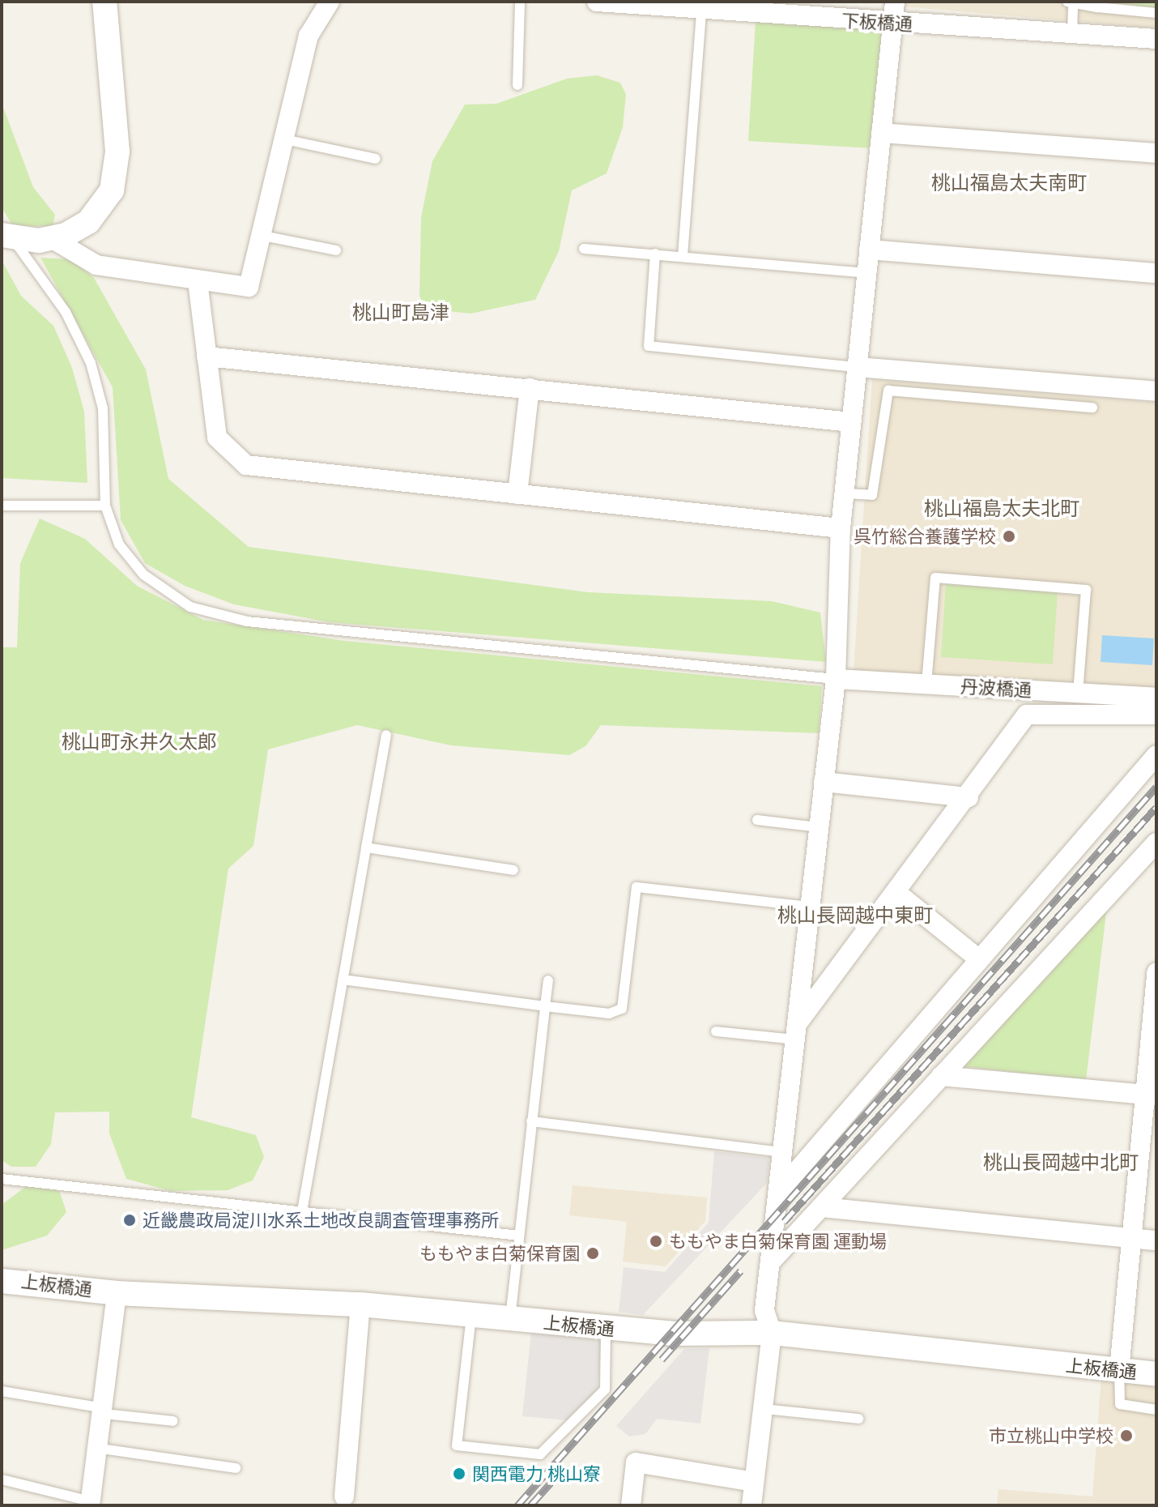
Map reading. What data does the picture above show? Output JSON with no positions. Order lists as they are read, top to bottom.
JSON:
{
  "streets": {
    "street": ["下板橋通", "丹波橋通", "上板橋通"]
  },
  "districts": [
    "桃山福島太夫南町",
    "桃山町島津",
    "桃山福島太夫北町",
    "桃山町永井久太郎",
    "桃山長岡越中東町",
    "桃山長岡越中北町"
  ],
  "places": [
    "呉竹総合養護学校",
    "近畿農政局淀川水系土地改良調査管理事務所",
    "ももやま白菊保育園 運動場",
    "ももやま白菊保育園",
    "市立桃山中学校",
    "関西電力 桃山寮"
  ]
}
